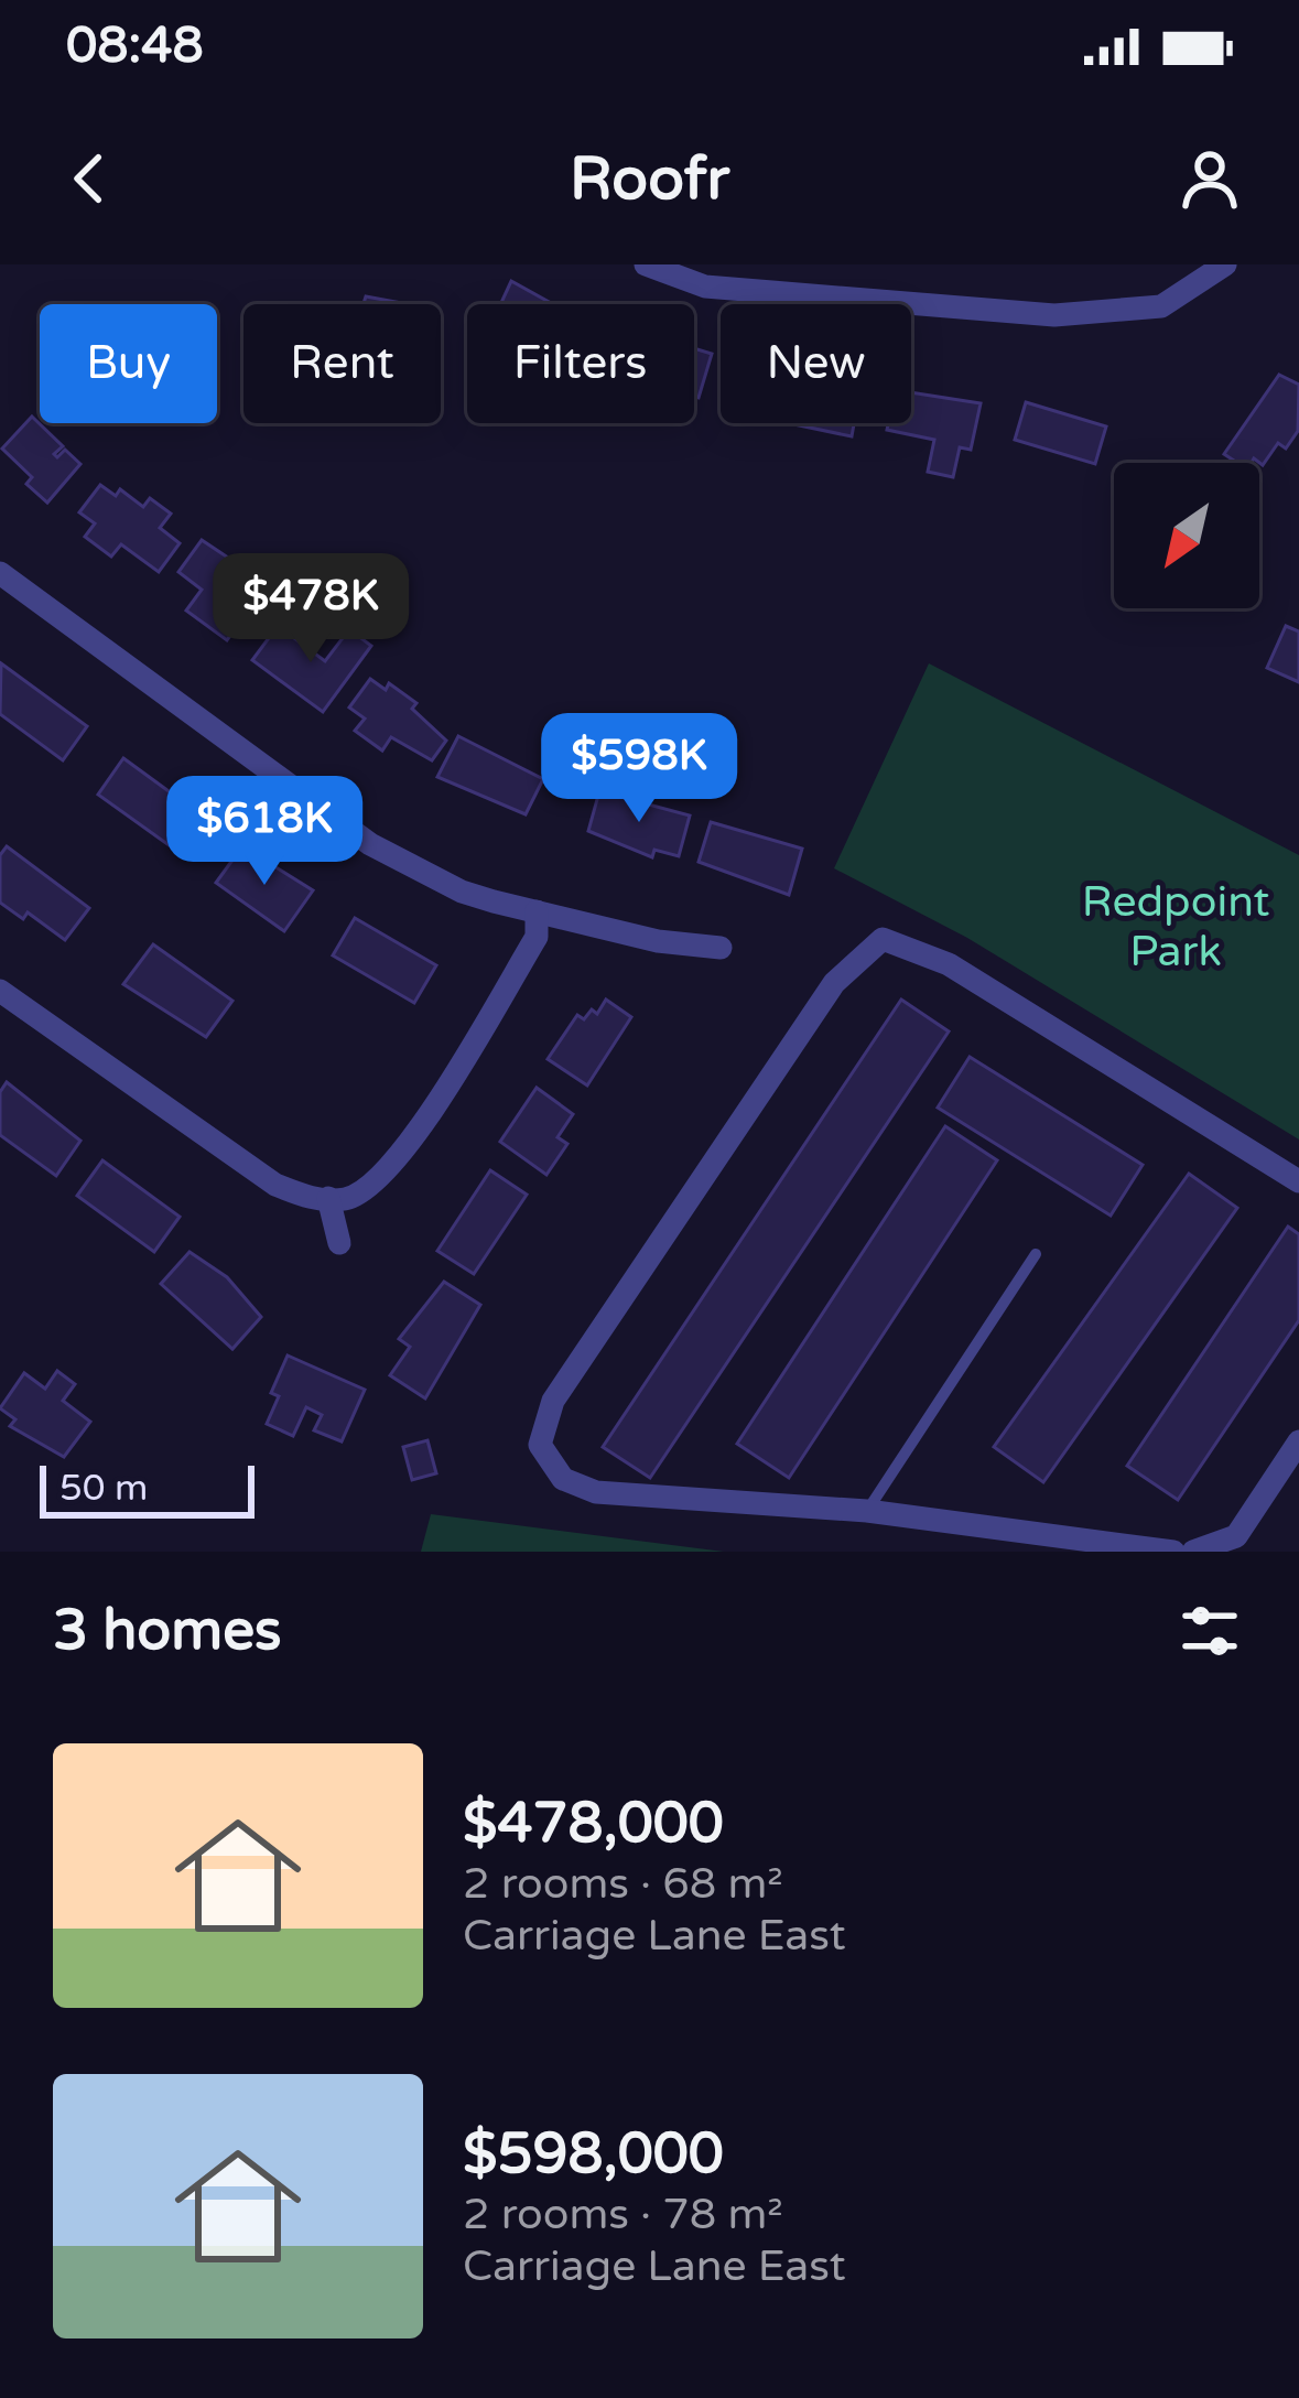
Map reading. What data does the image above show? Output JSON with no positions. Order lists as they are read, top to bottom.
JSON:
{
  "parks": ["Redpoint Park"],
  "scale_bar": "50 m",
  "north": "bottom left",
  "page": {
    "status": "08:48",
    "header": "Roofr",
    "chip": [
      "Buy",
      "Rent",
      "Filters",
      "New"
    ],
    "price": ["$478K", "$598K", "$618K"],
    "scale": "50 m",
    "heading": "3 homes",
    "list": [
      {
        "name": "$478,000",
        "note": "2 rooms · 68 m² · Carriage Lane East"
      },
      {
        "name": "$598,000",
        "note": "2 rooms · 78 m² · Carriage Lane East"
      }
    ]
  }
}
